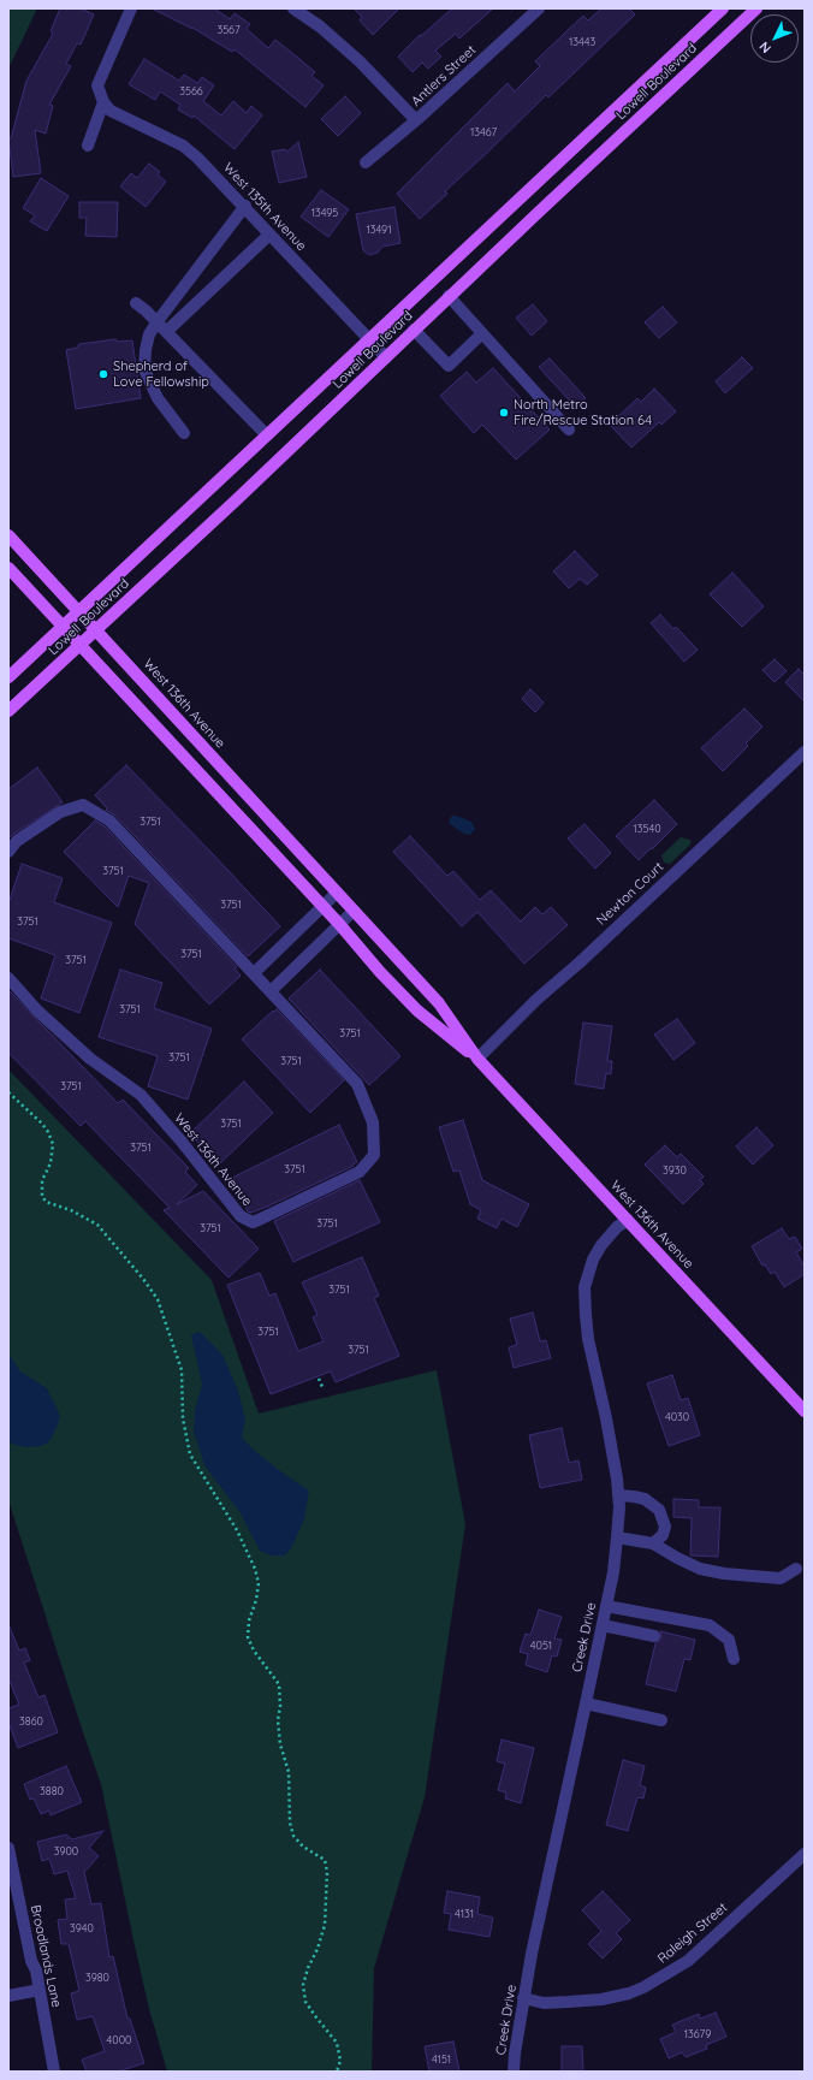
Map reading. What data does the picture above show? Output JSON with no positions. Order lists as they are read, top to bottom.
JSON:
{
  "streets": {
    "main road": ["Lowell Boulevard", "West 136th Avenue"],
    "street": [
      "Antlers Street",
      "West 135th Avenue",
      "Newton Court",
      "Creek Drive",
      "Raleigh Street",
      "Broadlands Lane"
    ]
  },
  "crossings": [
    ["Lowell Boulevard", "West 135th Avenue"],
    ["Lowell Boulevard", "West 136th Avenue"],
    ["West 136th Avenue", "Newton Court"],
    ["West 136th Avenue", "Creek Drive"],
    ["Creek Drive", "Raleigh Street"]
  ],
  "places": ["Shepherd of Love Fellowship", "North Metro Fire/Rescue Station 64"],
  "house_numbers": [
    "3567",
    "13443",
    "3566",
    "13467",
    "13495",
    "13491",
    "3751",
    "13540",
    "3751",
    "3751",
    "3751",
    "3751",
    "3751",
    "3751",
    "3751",
    "3751",
    "3751",
    "3751",
    "3751",
    "3751",
    "3751",
    "3930",
    "3751",
    "3751",
    "3751",
    "3751",
    "3751",
    "4030",
    "4051",
    "3860",
    "3880",
    "3900",
    "4131",
    "3940",
    "3980",
    "13679",
    "4000",
    "4151"
  ],
  "north": "bottom left"
}
